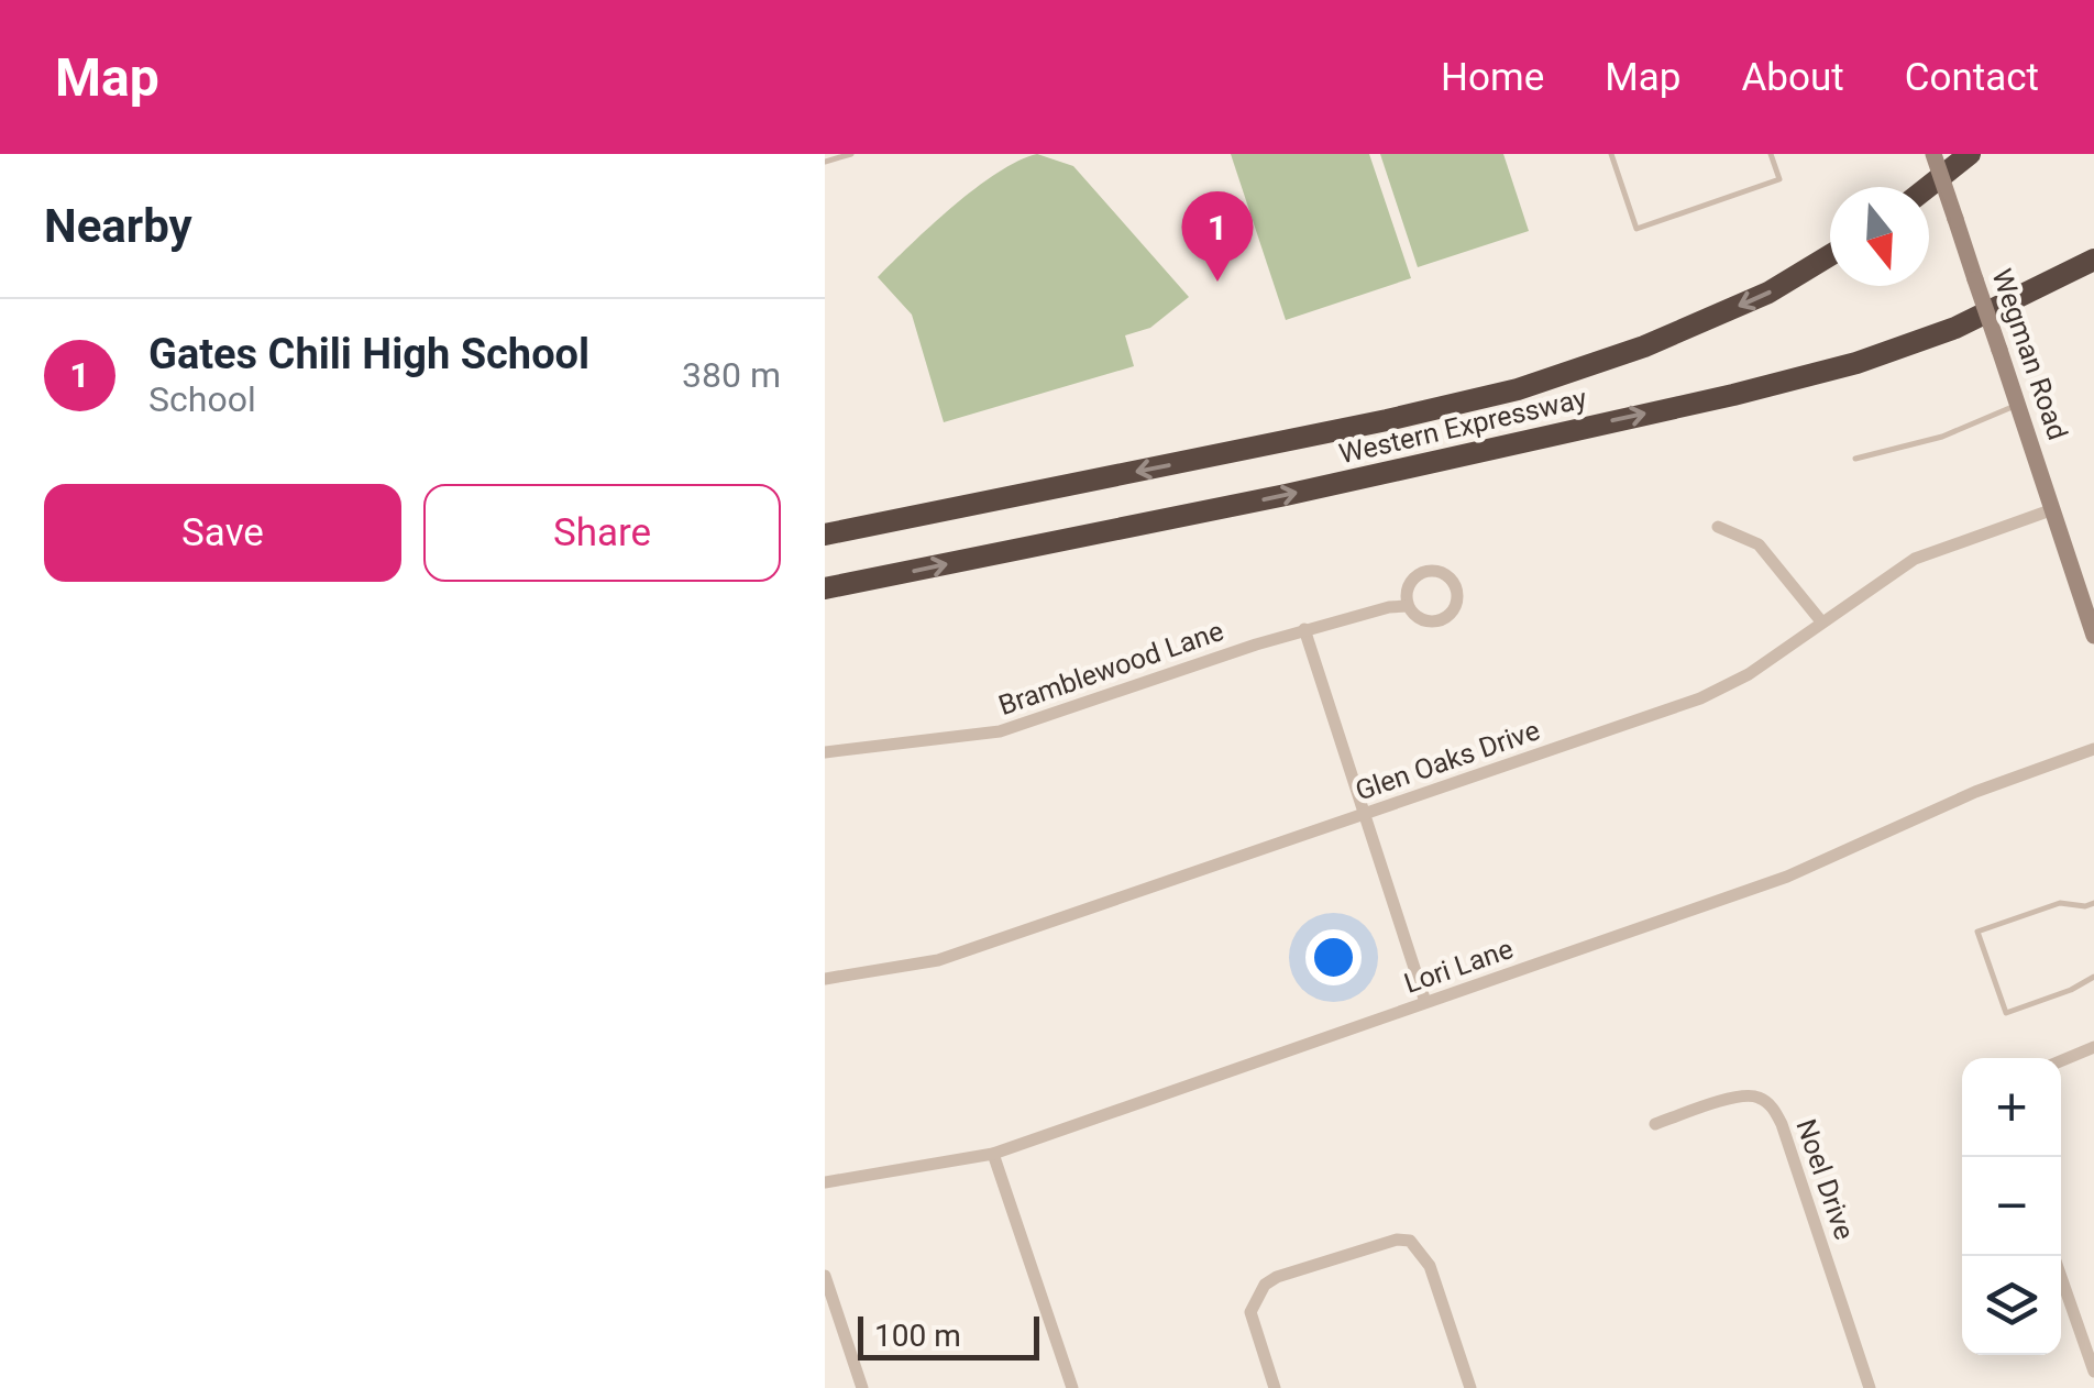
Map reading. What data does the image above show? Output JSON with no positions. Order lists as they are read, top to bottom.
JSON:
{
  "streets": {
    "highway": ["Western Expressway"],
    "street": [
      "Wegman Road",
      "Bramblewood Lane",
      "Glen Oaks Drive",
      "Lori Lane",
      "Noel Drive"
    ]
  },
  "crossings": [
    ["Wegman Road", "Glen Oaks Drive"]
  ],
  "scale_bar": "100 m",
  "north": "bottom",
  "page": {
    "header": "Map",
    "nav": [
      "Home",
      "Map",
      "About",
      "Contact"
    ],
    "heading": "Nearby",
    "pins": "1",
    "list": [
      {
        "mark": "1",
        "name": "Gates Chili High School",
        "note": "School",
        "value": "380 m"
      }
    ],
    "buttons": ["Save", "Share"],
    "map_buttons": ["+", "−"],
    "scale": "100 m"
  }
}
